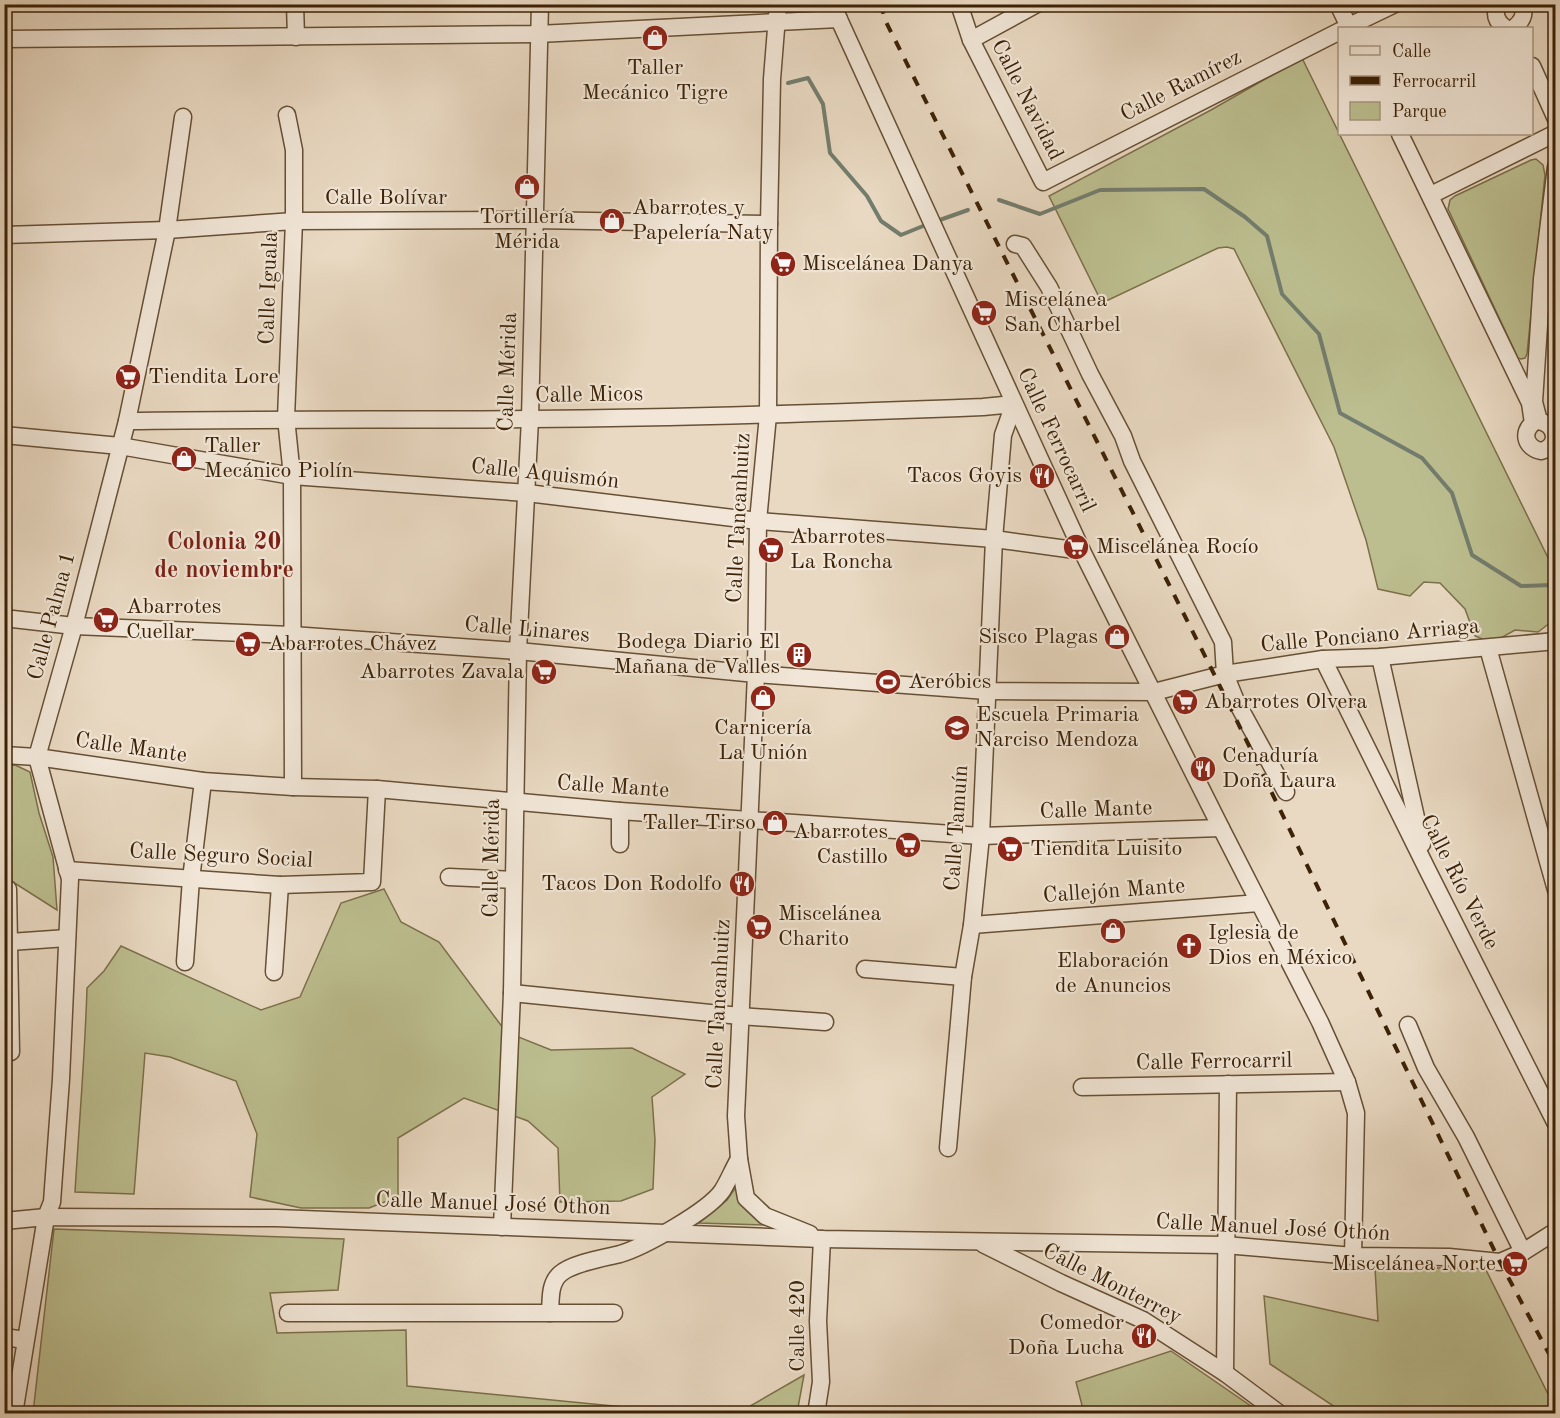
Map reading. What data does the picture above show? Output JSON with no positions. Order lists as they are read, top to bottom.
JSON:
{
  "streets": {
    "street": [
      "Calle Ramírez",
      "Calle Navidad",
      "Calle Bolívar",
      "Calle Iguala",
      "Calle Mérida",
      "Calle Micos",
      "Calle Ferrocarril",
      "Calle Aquismón",
      "Calle Tancanhuitz",
      "Calle Palma 1",
      "Calle Linares",
      "Calle Ponciano Arriaga",
      "Calle Mante",
      "Calle Tamuín",
      "Calle Seguro Social",
      "Calle Río Verde",
      "Callejón Mante",
      "Calle Manuel José Othon",
      "Calle Manuel José Othón",
      "Calle Monterrey",
      "Calle 420"
    ]
  },
  "crossings": [
    ["Calle Ramírez", "Calle Navidad"],
    ["Calle Bolívar", "Calle Iguala"],
    ["Calle Bolívar", "Calle Mérida"],
    ["Calle Bolívar", "Calle Tancanhuitz"],
    ["Calle Bolívar", "Calle Palma 1"],
    ["Calle Iguala", "Calle Micos"],
    ["Calle Iguala", "Calle Aquismón"],
    ["Calle Iguala", "Calle Linares"],
    ["Calle Iguala", "Calle Mante"],
    ["Calle Mérida", "Calle Micos"],
    ["Calle Mérida", "Calle Aquismón"],
    ["Calle Mérida", "Calle Linares"],
    ["Calle Mérida", "Calle Mante"],
    ["Calle Mérida", "Calle Manuel José Othon"],
    ["Calle Micos", "Calle Ferrocarril"],
    ["Calle Micos", "Calle Tancanhuitz"],
    ["Calle Micos", "Calle Palma 1"],
    ["Calle Micos", "Calle Tamuín"],
    ["Calle Ferrocarril", "Calle Aquismón"],
    ["Calle Ferrocarril", "Calle Linares"],
    ["Calle Ferrocarril", "Calle Ponciano Arriaga"],
    ["Calle Ferrocarril", "Calle Mante"],
    ["Calle Ferrocarril", "Calle Tamuín"],
    ["Calle Ferrocarril", "Callejón Mante"],
    ["Calle Ferrocarril", "Calle Manuel José Othón"],
    ["Calle Aquismón", "Calle Tancanhuitz"],
    ["Calle Aquismón", "Calle Palma 1"],
    ["Calle Aquismón", "Calle Tamuín"],
    ["Calle Tancanhuitz", "Calle Linares"],
    ["Calle Tancanhuitz", "Calle Mante"],
    ["Calle Tancanhuitz", "Calle Manuel José Othon"],
    ["Calle Tancanhuitz", "Calle 420"],
    ["Calle Palma 1", "Calle Linares"],
    ["Calle Palma 1", "Calle Mante"],
    ["Calle Linares", "Calle Ponciano Arriaga"],
    ["Calle Linares", "Calle Tamuín"],
    ["Calle Ponciano Arriaga", "Calle Río Verde"],
    ["Calle Mante", "Calle Tamuín"],
    ["Calle Mante", "Calle Seguro Social"],
    ["Calle Tamuín", "Callejón Mante"],
    ["Calle Manuel José Othon", "Calle Manuel José Othón"],
    ["Calle Manuel José Othon", "Calle Monterrey"],
    ["Calle Manuel José Othon", "Calle 420"],
    ["Calle Manuel José Othón", "Calle Monterrey"]
  ],
  "districts": ["Colonia 20 de noviembre"],
  "places": {
    "shop": [
      "Taller Mecánico Tigre",
      "Tortillería Mérida",
      "Abarrotes y Papelería Naty",
      "Taller Mecánico Piolín",
      "Sisco Plagas",
      "Carnicería La Unión",
      "Taller Tirso",
      "Elaboración de Anuncios"
    ],
    "supermarket": [
      "Miscelánea Danya",
      "Miscelánea San Charbel",
      "Tiendita Lore",
      "Miscelánea Rocío",
      "Abarrotes La Roncha",
      "Abarrotes Cuellar",
      "Abarrotes Chávez",
      "Abarrotes Zavala",
      "Abarrotes Olvera",
      "Abarrotes Castillo",
      "Tiendita Luisito",
      "Miscelánea Charito",
      "Miscelánea Norte"
    ],
    "restaurant": [
      "Tacos Goyis",
      "Cenaduría Doña Laura",
      "Tacos Don Rodolfo",
      "Comedor Doña Lucha"
    ],
    "building": ["Bodega Diario El Mañana de Valles"],
    "sports": ["Aeróbics"],
    "school or university": ["Escuela Primaria Narciso Mendoza"],
    "church": ["Iglesia de Dios en México"]
  },
  "legend": ["Calle", "Ferrocarril", "Parque"]
}
